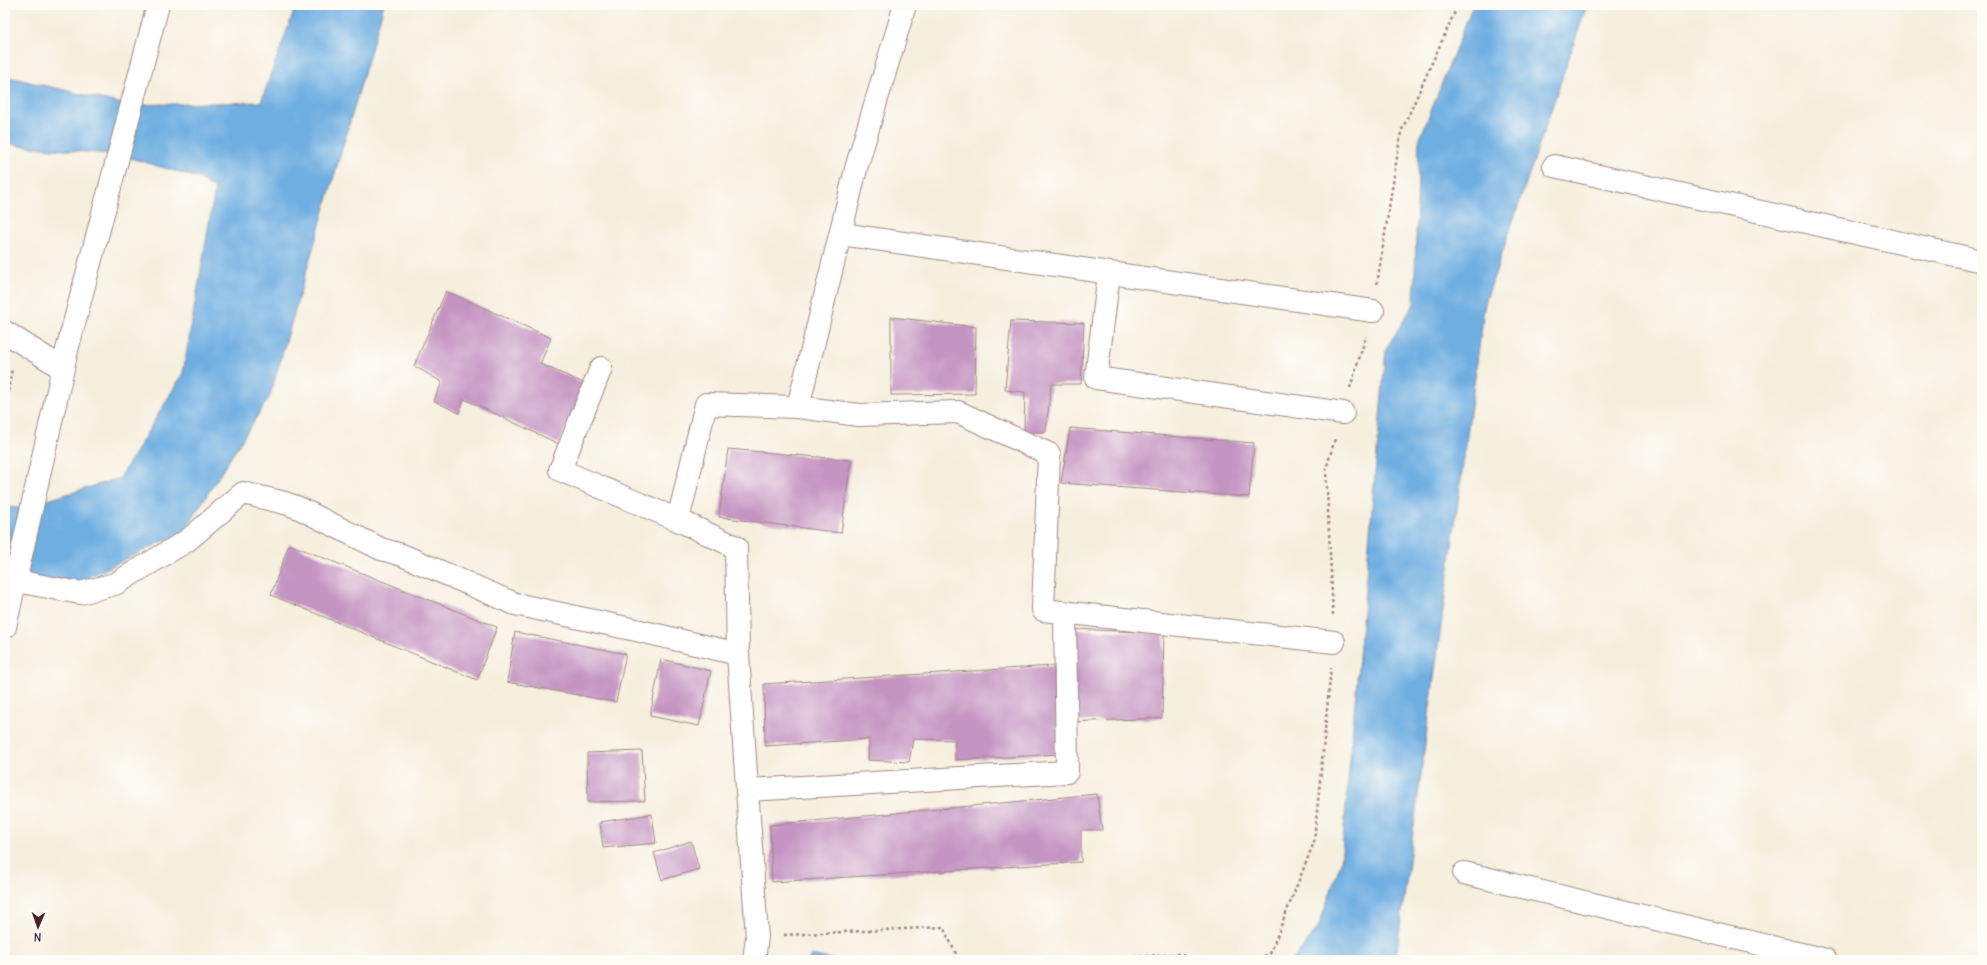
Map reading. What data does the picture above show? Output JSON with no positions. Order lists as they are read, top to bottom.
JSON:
{
  "north": "bottom"
}
